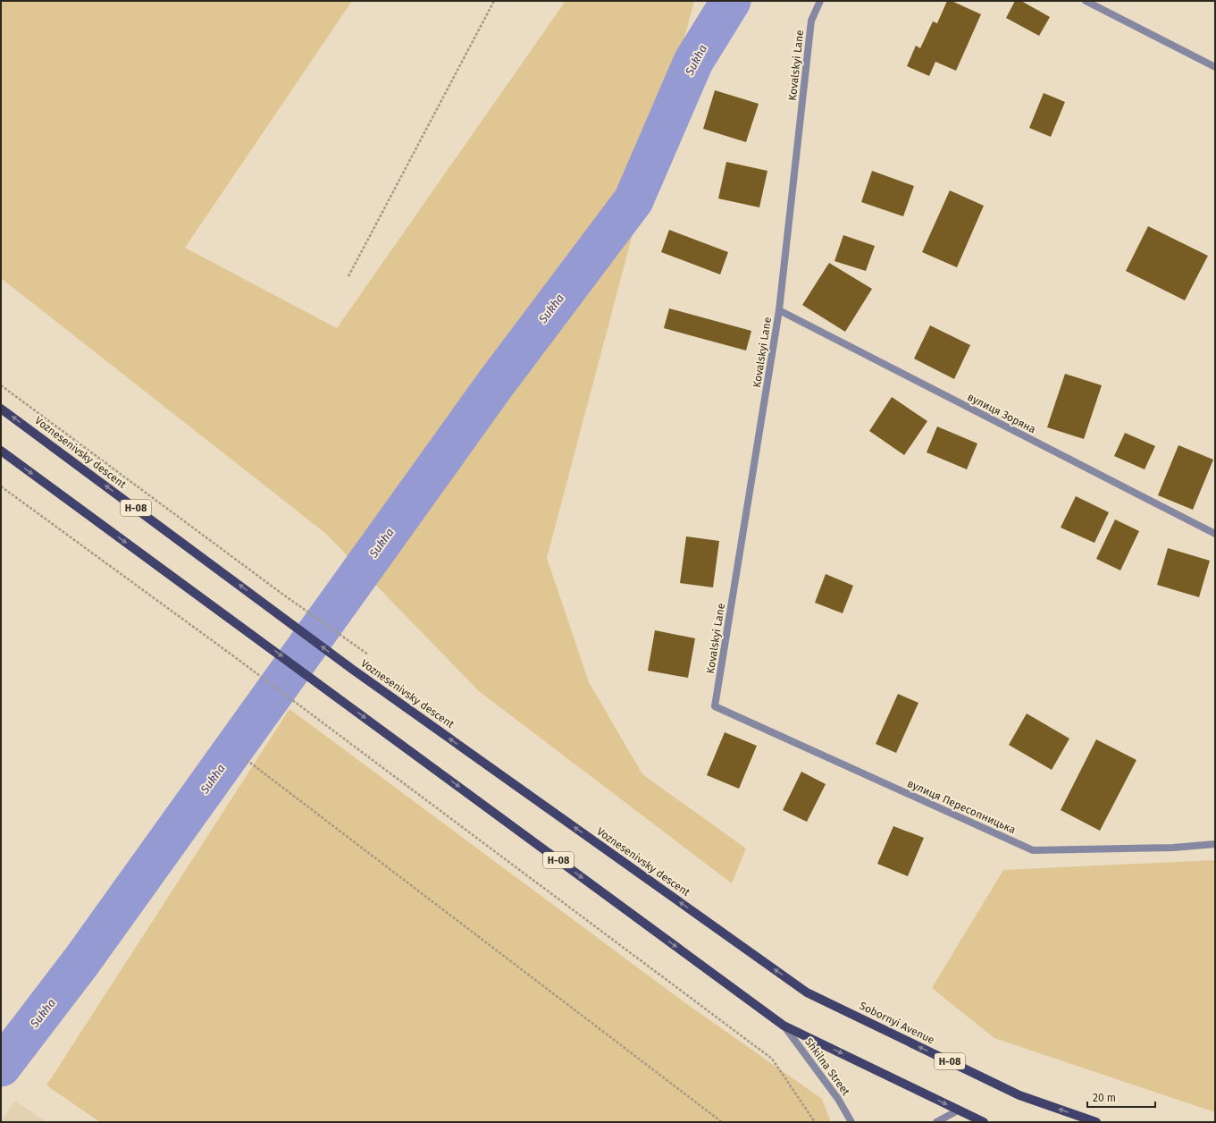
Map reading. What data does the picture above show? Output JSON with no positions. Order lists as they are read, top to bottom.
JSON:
{
  "streets": {
    "main road": ["Voznesenivsky descent", "Н-08", "Sobornyi Avenue"],
    "street": [
      "Kovalskyi Lane",
      "вулиця Зоряна",
      "вулиця Пересопницька",
      "Shkilna Street"
    ]
  },
  "crossings": [
    ["Kovalskyi Lane", "вулиця Зоряна"],
    ["Kovalskyi Lane", "вулиця Пересопницька"],
    ["Voznesenivsky descent", "Sobornyi Avenue"],
    ["Н-08", "Shkilna Street"]
  ],
  "water": ["Sukha"],
  "scale_bar": "20 m"
}
